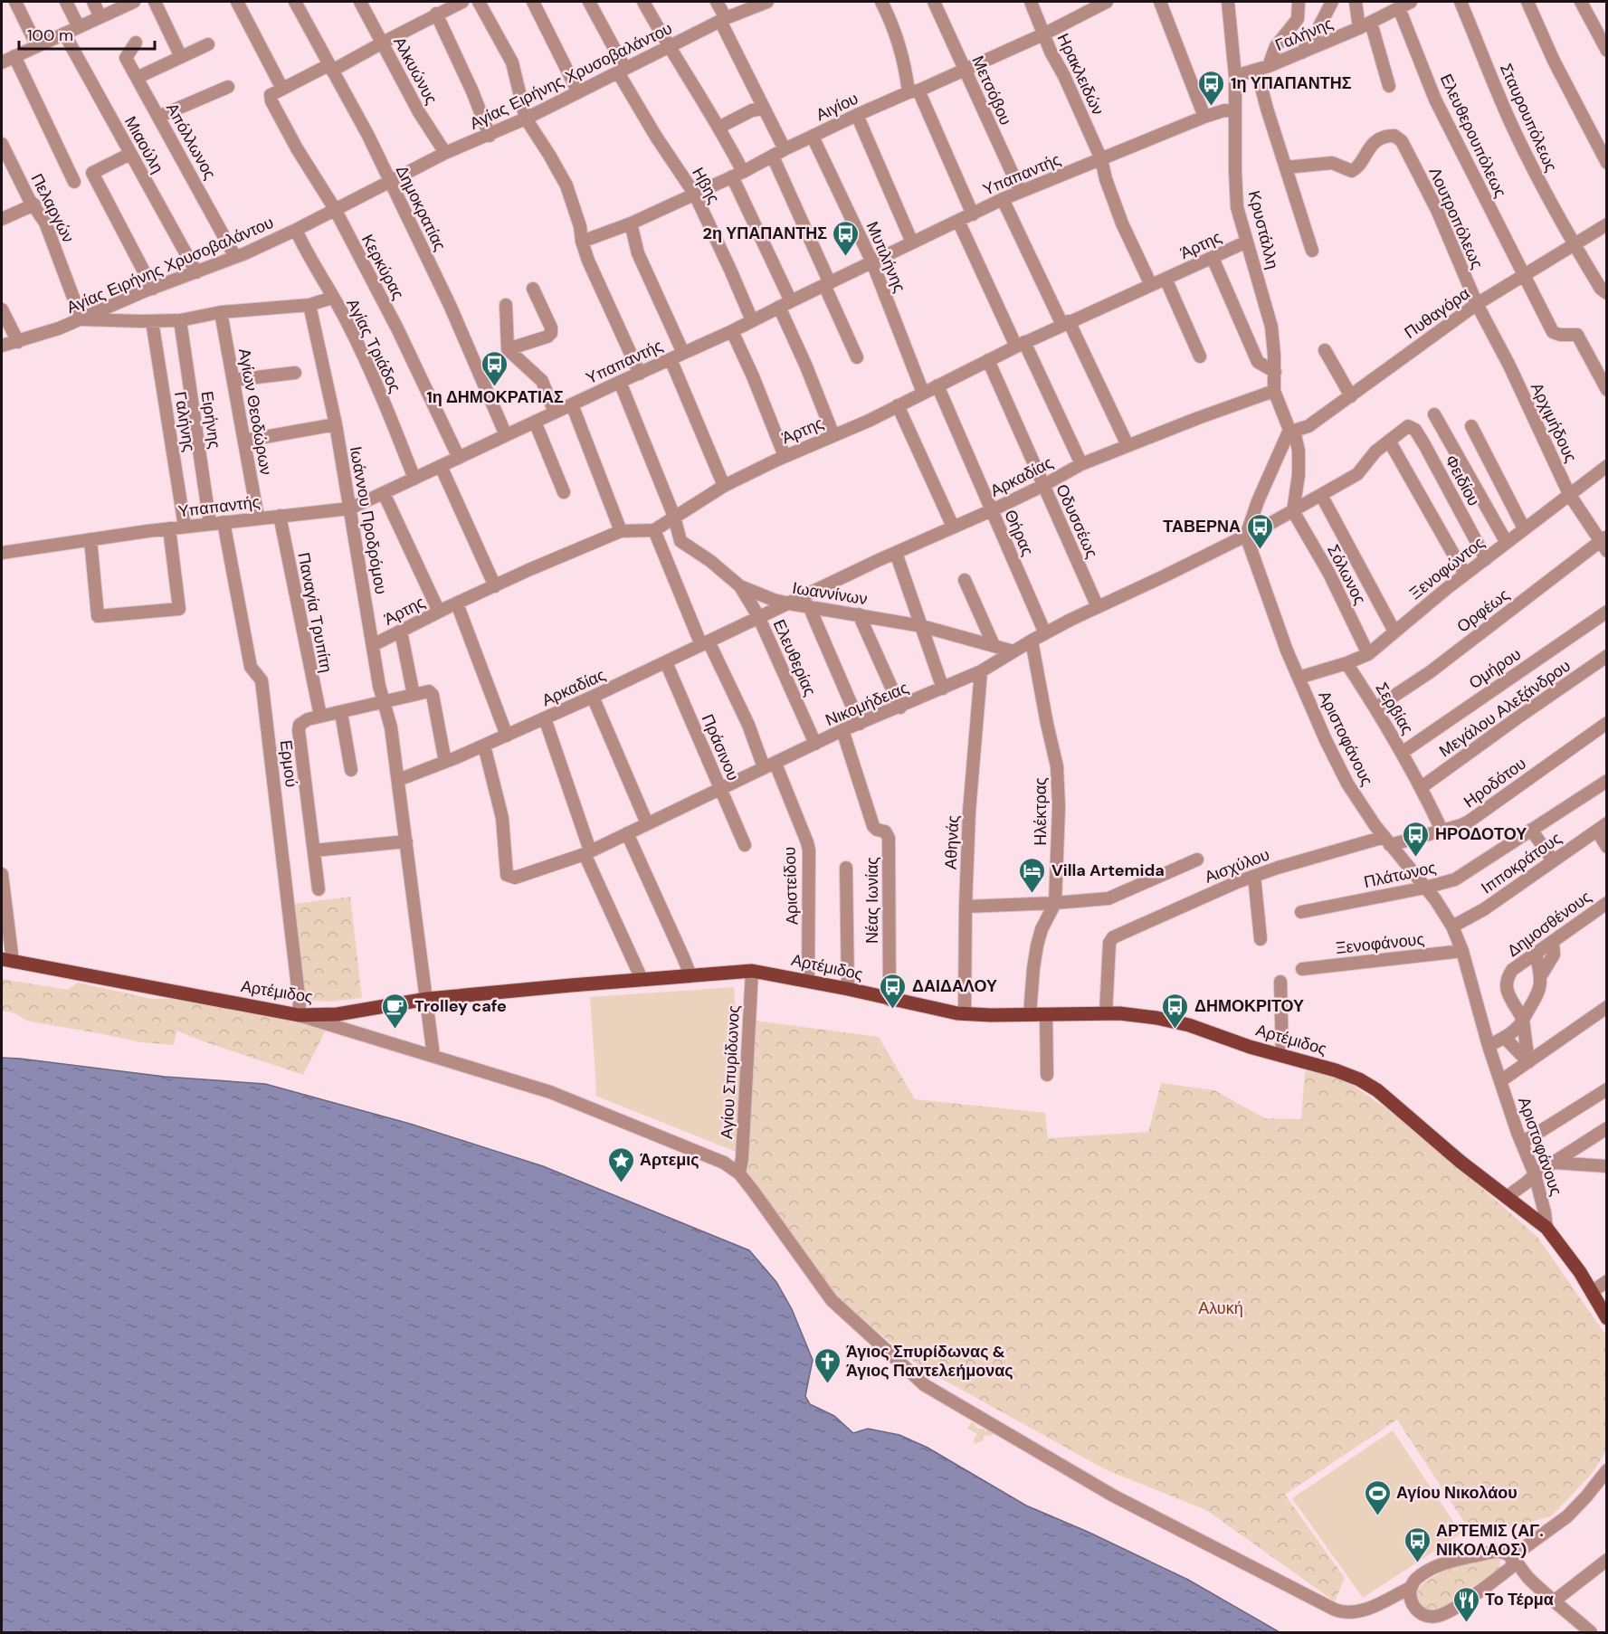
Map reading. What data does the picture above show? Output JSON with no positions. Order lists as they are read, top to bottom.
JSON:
{
  "streets": {
    "main road": ["Αρτέμιδος"],
    "street": [
      "Γαλήνης",
      "Αλκυώνυς",
      "Ηρακλειδών",
      "Αγίας Ειρήνης Χρυσοβαλάντου",
      "Μετσόβου",
      "Αιγίου",
      "Σταυρουπόλεως",
      "Ελευθερουπόλεως",
      "Απόλλωνος",
      "Μιαούλη",
      "Υπαπαντής",
      "Ηβης",
      "Πελαργών",
      "Δημοκρατίας",
      "Λουτροπόλεως",
      "Κρυστάλλη",
      "Άρτης",
      "Μυτιλήνης",
      "Κερκύρας",
      "Πυθαγόρα",
      "Αγίας Τριάδος",
      "Αγίων Θεοδώρων",
      "Ειρήνης",
      "Αρχιμήδους",
      "Αρκαδίας",
      "Φειδίου",
      "Ιωάννου Προδρόμου",
      "Οδυσσέως",
      "Θήρας",
      "Ξενοφώντος",
      "Σόλωνος",
      "Ιωαννίνων",
      "Ορφέως",
      "Παναγία Τρυπίτη",
      "Ελευθερίας",
      "Ομήρου",
      "Νικομήδειας",
      "Σερβίας",
      "Μεγάλου Αλεξάνδρου",
      "Αριστοφάνους",
      "Πράσινου",
      "Ερμού",
      "Ηροδότου",
      "Ηλέκτρας",
      "Αθηνάς",
      "Ιπποκράτους",
      "Αισχύλου",
      "Πλάτωνος",
      "Αριστείδου",
      "Νέας Ιωνίας",
      "Δημοσθένους",
      "Ξενοφάνους",
      "Αγίου Σπυρίδωνος"
    ]
  },
  "crossings": [
    ["Γαλήνης", "Ελευθερουπόλεως"],
    ["Γαλήνης", "Υπαπαντής"],
    ["Γαλήνης", "Κρυστάλλη"],
    ["Αλκυώνυς", "Αγίας Ειρήνης Χρυσοβαλάντου"],
    ["Ηρακλειδών", "Αιγίου"],
    ["Ηρακλειδών", "Υπαπαντής"],
    ["Ηρακλειδών", "Άρτης"],
    ["Αγίας Ειρήνης Χρυσοβαλάντου", "Απόλλωνος"],
    ["Αγίας Ειρήνης Χρυσοβαλάντου", "Μιαούλη"],
    ["Αγίας Ειρήνης Χρυσοβαλάντου", "Ηβης"],
    ["Αγίας Ειρήνης Χρυσοβαλάντου", "Πελαργών"],
    ["Αγίας Ειρήνης Χρυσοβαλάντου", "Δημοκρατίας"],
    ["Αγίας Ειρήνης Χρυσοβαλάντου", "Κερκύρας"],
    ["Αγίας Ειρήνης Χρυσοβαλάντου", "Αγίας Τριάδος"],
    ["Μετσόβου", "Αιγίου"],
    ["Μετσόβου", "Υπαπαντής"],
    ["Αιγίου", "Ηβης"],
    ["Αιγίου", "Μυτιλήνης"],
    ["Σταυρουπόλεως", "Πυθαγόρα"],
    ["Ελευθερουπόλεως", "Πυθαγόρα"],
    ["Υπαπαντής", "Ηβης"],
    ["Υπαπαντής", "Δημοκρατίας"],
    ["Υπαπαντής", "Κρυστάλλη"],
    ["Υπαπαντής", "Μυτιλήνης"],
    ["Υπαπαντής", "Κερκύρας"],
    ["Υπαπαντής", "Αγίας Τριάδος"],
    ["Υπαπαντής", "Αγίων Θεοδώρων"],
    ["Υπαπαντής", "Ειρήνης"],
    ["Υπαπαντής", "Ιωάννου Προδρόμου"],
    ["Υπαπαντής", "Παναγία Τρυπίτη"],
    ["Υπαπαντής", "Ερμού"],
    ["Λουτροπόλεως", "Πυθαγόρα"],
    ["Λουτροπόλεως", "Αρχιμήδους"],
    ["Κρυστάλλη", "Άρτης"],
    ["Κρυστάλλη", "Πυθαγόρα"],
    ["Κρυστάλλη", "Αρκαδίας"],
    ["Κρυστάλλη", "Σόλωνος"],
    ["Κρυστάλλη", "Νικομήδειας"],
    ["Άρτης", "Μυτιλήνης"],
    ["Άρτης", "Ιωάννου Προδρόμου"],
    ["Άρτης", "Οδυσσέως"],
    ["Άρτης", "Θήρας"],
    ["Άρτης", "Ιωαννίνων"],
    ["Άρτης", "Αριστείδου"],
    ["Πυθαγόρα", "Αρχιμήδους"],
    ["Αρχιμήδους", "Ξενοφώντος"],
    ["Αρχιμήδους", "Ορφέως"],
    ["Αρκαδίας", "Ιωάννου Προδρόμου"],
    ["Αρκαδίας", "Οδυσσέως"],
    ["Αρκαδίας", "Θήρας"],
    ["Αρκαδίας", "Ιωαννίνων"],
    ["Αρκαδίας", "Ελευθερίας"],
    ["Αρκαδίας", "Νικομήδειας"],
    ["Αρκαδίας", "Πράσινου"],
    ["Αρκαδίας", "Αριστείδου"],
    ["Φειδίου", "Ξενοφώντος"],
    ["Φειδίου", "Νικομήδειας"],
    ["Ιωάννου Προδρόμου", "Αρτέμιδος"],
    ["Οδυσσέως", "Νικομήδειας"],
    ["Θήρας", "Νικομήδειας"],
    ["Ξενοφώντος", "Σόλωνος"],
    ["Ξενοφώντος", "Σερβίας"],
    ["Ξενοφώντος", "Αριστοφάνους"],
    ["Σόλωνος", "Νικομήδειας"],
    ["Ιωαννίνων", "Ελευθερίας"],
    ["Ιωαννίνων", "Νικομήδειας"],
    ["Ιωαννίνων", "Αριστείδου"],
    ["Ορφέως", "Σερβίας"],
    ["Ελευθερίας", "Νικομήδειας"],
    ["Ομήρου", "Σερβίας"],
    ["Νικομήδειας", "Αριστοφάνους"],
    ["Νικομήδειας", "Πράσινου"],
    ["Νικομήδειας", "Ηλέκτρας"],
    ["Νικομήδειας", "Αθηνάς"],
    ["Νικομήδειας", "Αριστείδου"],
    ["Νικομήδειας", "Νέας Ιωνίας"],
    ["Σερβίας", "Μεγάλου Αλεξάνδρου"],
    ["Σερβίας", "Ηροδότου"],
    ["Αριστοφάνους", "Ηροδότου"],
    ["Αριστοφάνους", "Ιπποκράτους"],
    ["Αριστοφάνους", "Αισχύλου"],
    ["Αριστοφάνους", "Πλάτωνος"],
    ["Αριστοφάνους", "Ξενοφάνους"],
    ["Αριστοφάνους", "Αρτέμιδος"],
    ["Ερμού", "Αρτέμιδος"],
    ["Ηροδότου", "Αισχύλου"],
    ["Ηλέκτρας", "Αρτέμιδος"],
    ["Αθηνάς", "Αρτέμιδος"],
    ["Αισχύλου", "Αρτέμιδος"],
    ["Αριστείδου", "Αρτέμιδος"],
    ["Νέας Ιωνίας", "Αρτέμιδος"],
    ["Αρτέμιδος", "Αγίου Σπυρίδωνος"]
  ],
  "parks": ["Αλυκή"],
  "places": {
    "bus stop": [
      "1η ΥΠΑΠΑΝΤΗΣ",
      "2η ΥΠΑΠΑΝΤΗΣ",
      "1η ΔΗΜΟΚΡΑΤΙΑΣ",
      "ΤΑΒΕΡΝΑ",
      "ΗΡΟΔΟΤΟΥ",
      "ΔΑΙΔΑΛΟΥ",
      "ΔΗΜΟΚΡΙΤΟΥ",
      "ΑΡΤΕΜΙΣ (ΑΓ. ΝΙΚΟΛΑΟΣ)"
    ],
    "hotel": ["Villa Artemida"],
    "cafe": ["Trolley cafe"],
    "place": ["Άρτεμις"],
    "church": ["Άγιος Σπυρίδωνας & Άγιος Παντελεήμονας"],
    "sports": ["Αγίου Νικολάου"],
    "restaurant": ["Το Τέρμα"]
  },
  "scale_bar": "100 m"
}
